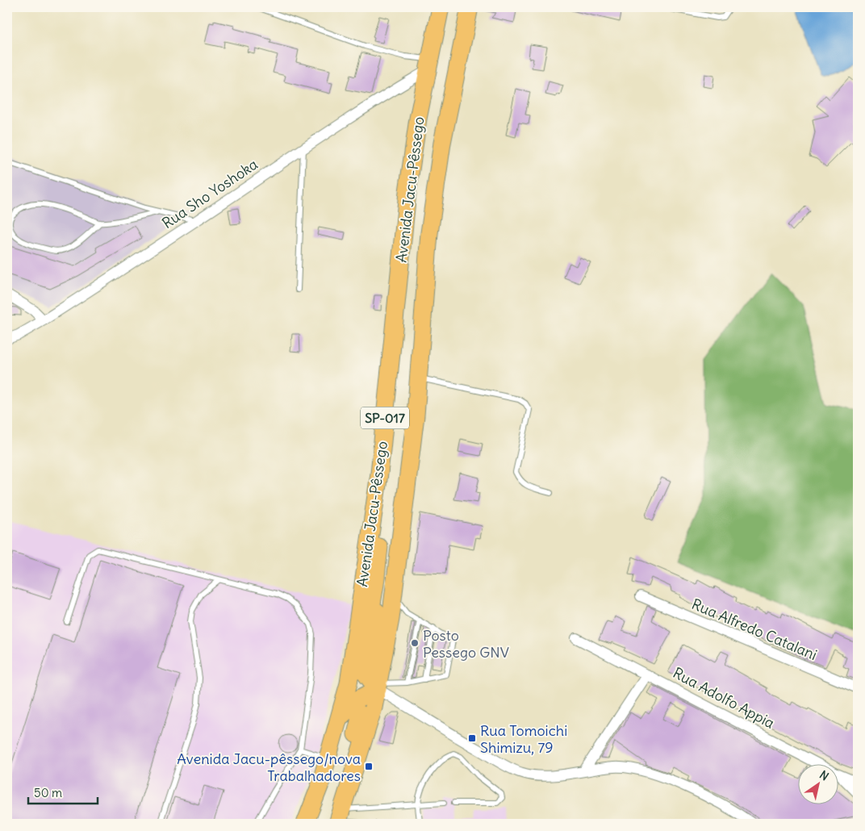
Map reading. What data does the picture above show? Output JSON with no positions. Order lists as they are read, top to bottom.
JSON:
{
  "streets": {
    "highway": ["Avenida Jacu-Pêssego", "SP-017"],
    "street": ["Rua Sho Yoshoka", "Rua Alfredo Catalani", "Rua Adolfo Appia"]
  },
  "crossings": [
    ["Avenida Jacu-Pêssego", "Rua Sho Yoshoka"]
  ],
  "places": {
    "other": ["Posto Pessego GNV"],
    "transit": ["Rua Tomoichi Shimizu, 79", "Avenida Jacu-pêssego/nova Trabalhadores"]
  },
  "scale_bar": "50 m",
  "north": "top right"
}
